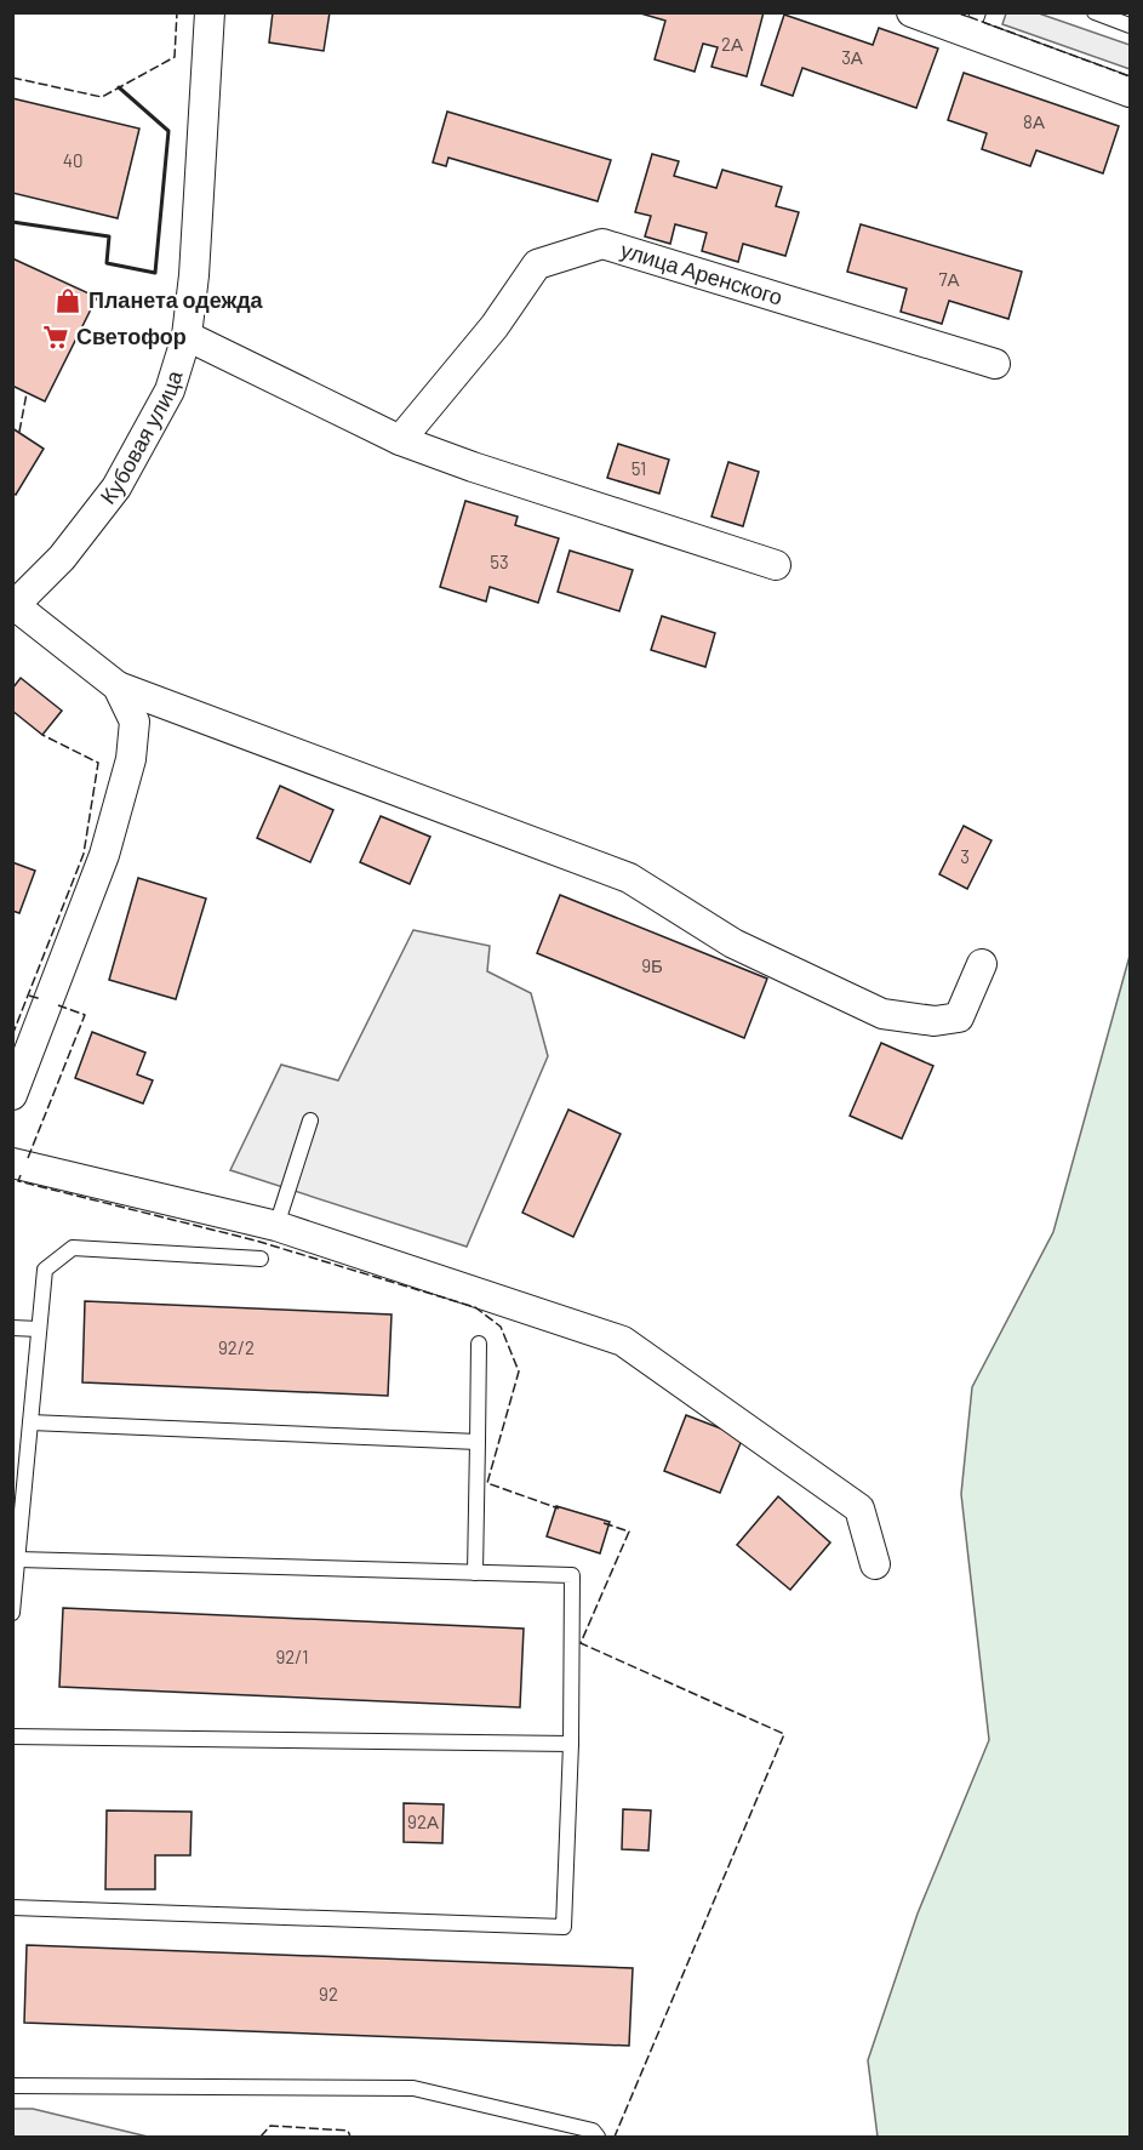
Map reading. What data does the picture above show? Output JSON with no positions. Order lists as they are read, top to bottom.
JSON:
{
  "streets": {
    "street": ["улица Аренского", "Кубовая улица"]
  },
  "places": {
    "shop": ["Планета одежда"],
    "supermarket": ["Светофор"]
  },
  "house_numbers": [
    "2А",
    "3А",
    "8А",
    "40",
    "7А",
    "51",
    "53",
    "3",
    "9Б",
    "92/2",
    "92/1",
    "92А",
    "92"
  ]
}
